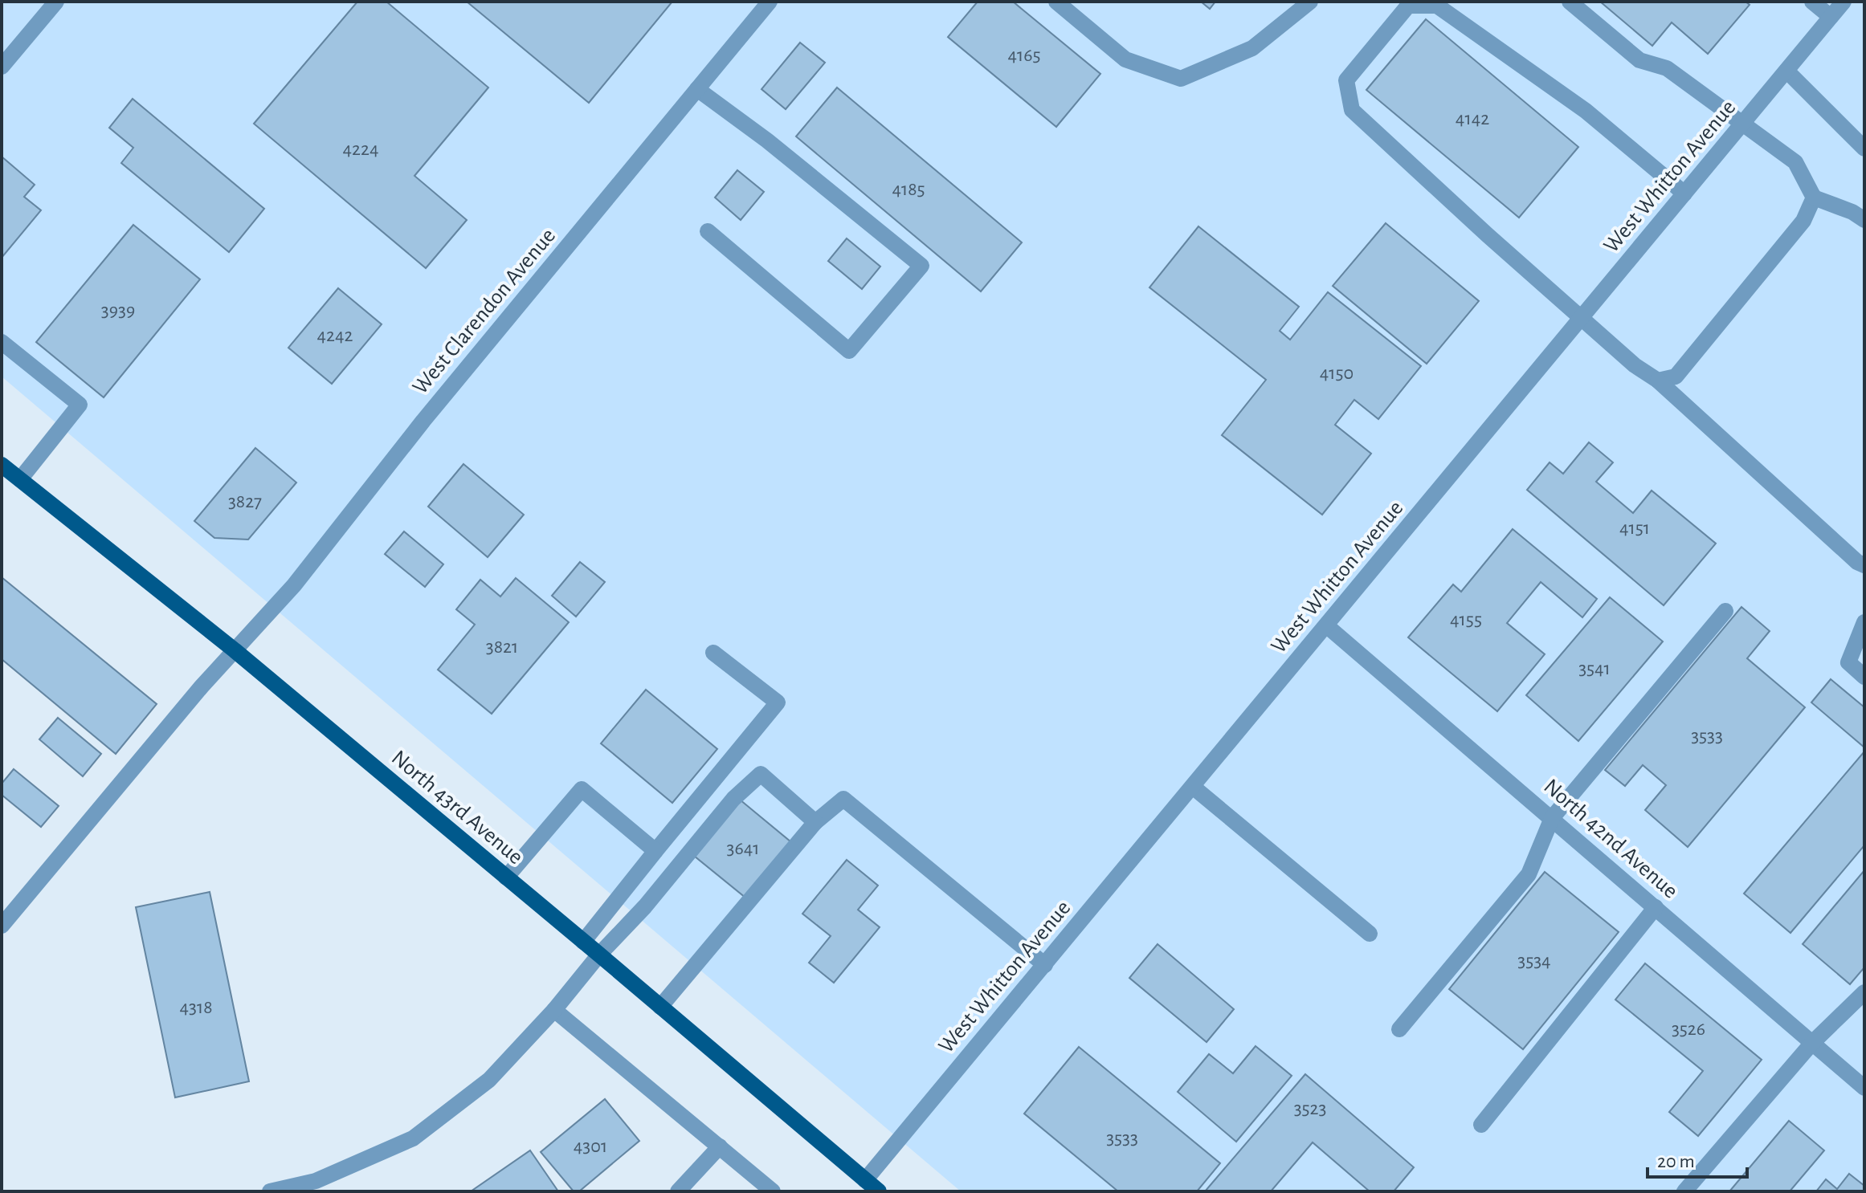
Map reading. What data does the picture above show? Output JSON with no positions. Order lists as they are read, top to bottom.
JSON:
{
  "streets": {
    "main road": ["North 43rd Avenue"],
    "street": ["West Whitton Avenue", "West Clarendon Avenue", "North 42nd Avenue"]
  },
  "crossings": [
    ["West Whitton Avenue", "North 43rd Avenue"],
    ["West Whitton Avenue", "North 42nd Avenue"],
    ["West Clarendon Avenue", "North 43rd Avenue"]
  ],
  "house_numbers": [
    "4165",
    "4142",
    "4224",
    "4185",
    "3939",
    "4242",
    "4150",
    "3827",
    "4151",
    "4155",
    "3821",
    "3541",
    "3533",
    "3641",
    "3534",
    "4318",
    "3526",
    "3523",
    "3533",
    "4301"
  ],
  "scale_bar": "20 m"
}
